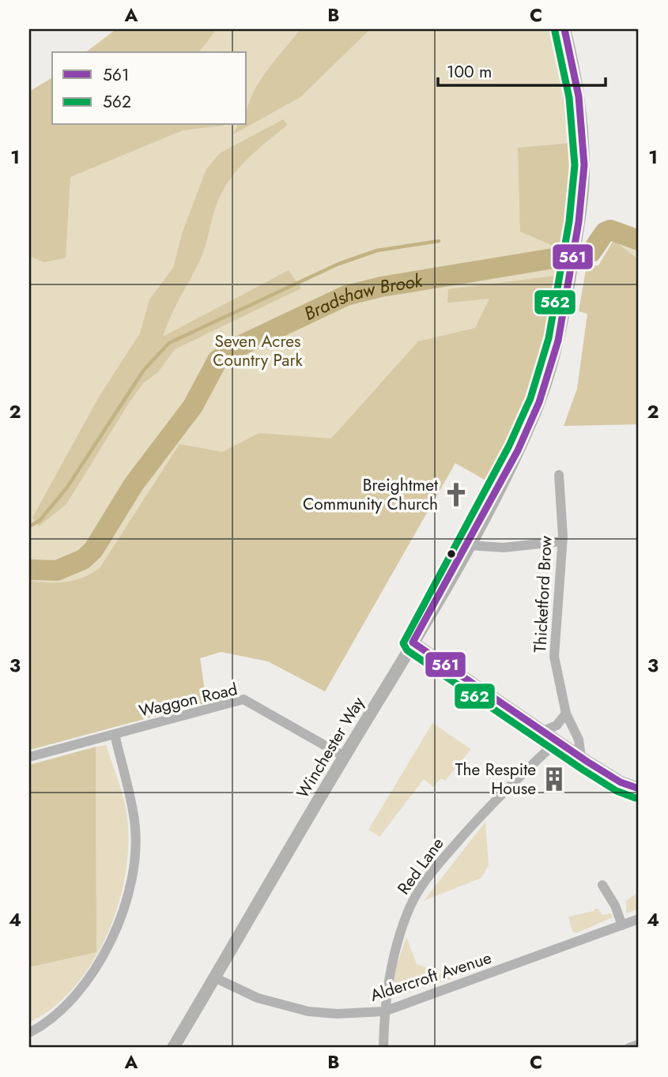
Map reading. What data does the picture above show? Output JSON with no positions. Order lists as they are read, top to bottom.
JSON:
{
  "streets": {
    "street": [
      "Thicketford Brow",
      "Waggon Road",
      "Winchester Way",
      "Red Lane",
      "Aldercroft Avenue"
    ]
  },
  "crossings": [
    ["Waggon Road", "Winchester Way"],
    ["Winchester Way", "Aldercroft Avenue"],
    ["Red Lane", "Aldercroft Avenue"]
  ],
  "water": ["Bradshaw Brook"],
  "parks": ["Seven Acres Country Park"],
  "places": {
    "church": ["Breightmet Community Church"],
    "building": ["The Respite House"]
  },
  "lines": ["transit line 561", "transit line 562"],
  "legend": ["561", "562"],
  "scale_bar": "100 m",
  "grid": {
    "columns": ["A", "B", "C"],
    "rows": [
      "1",
      "2",
      "3",
      "4"
    ]
  }
}
